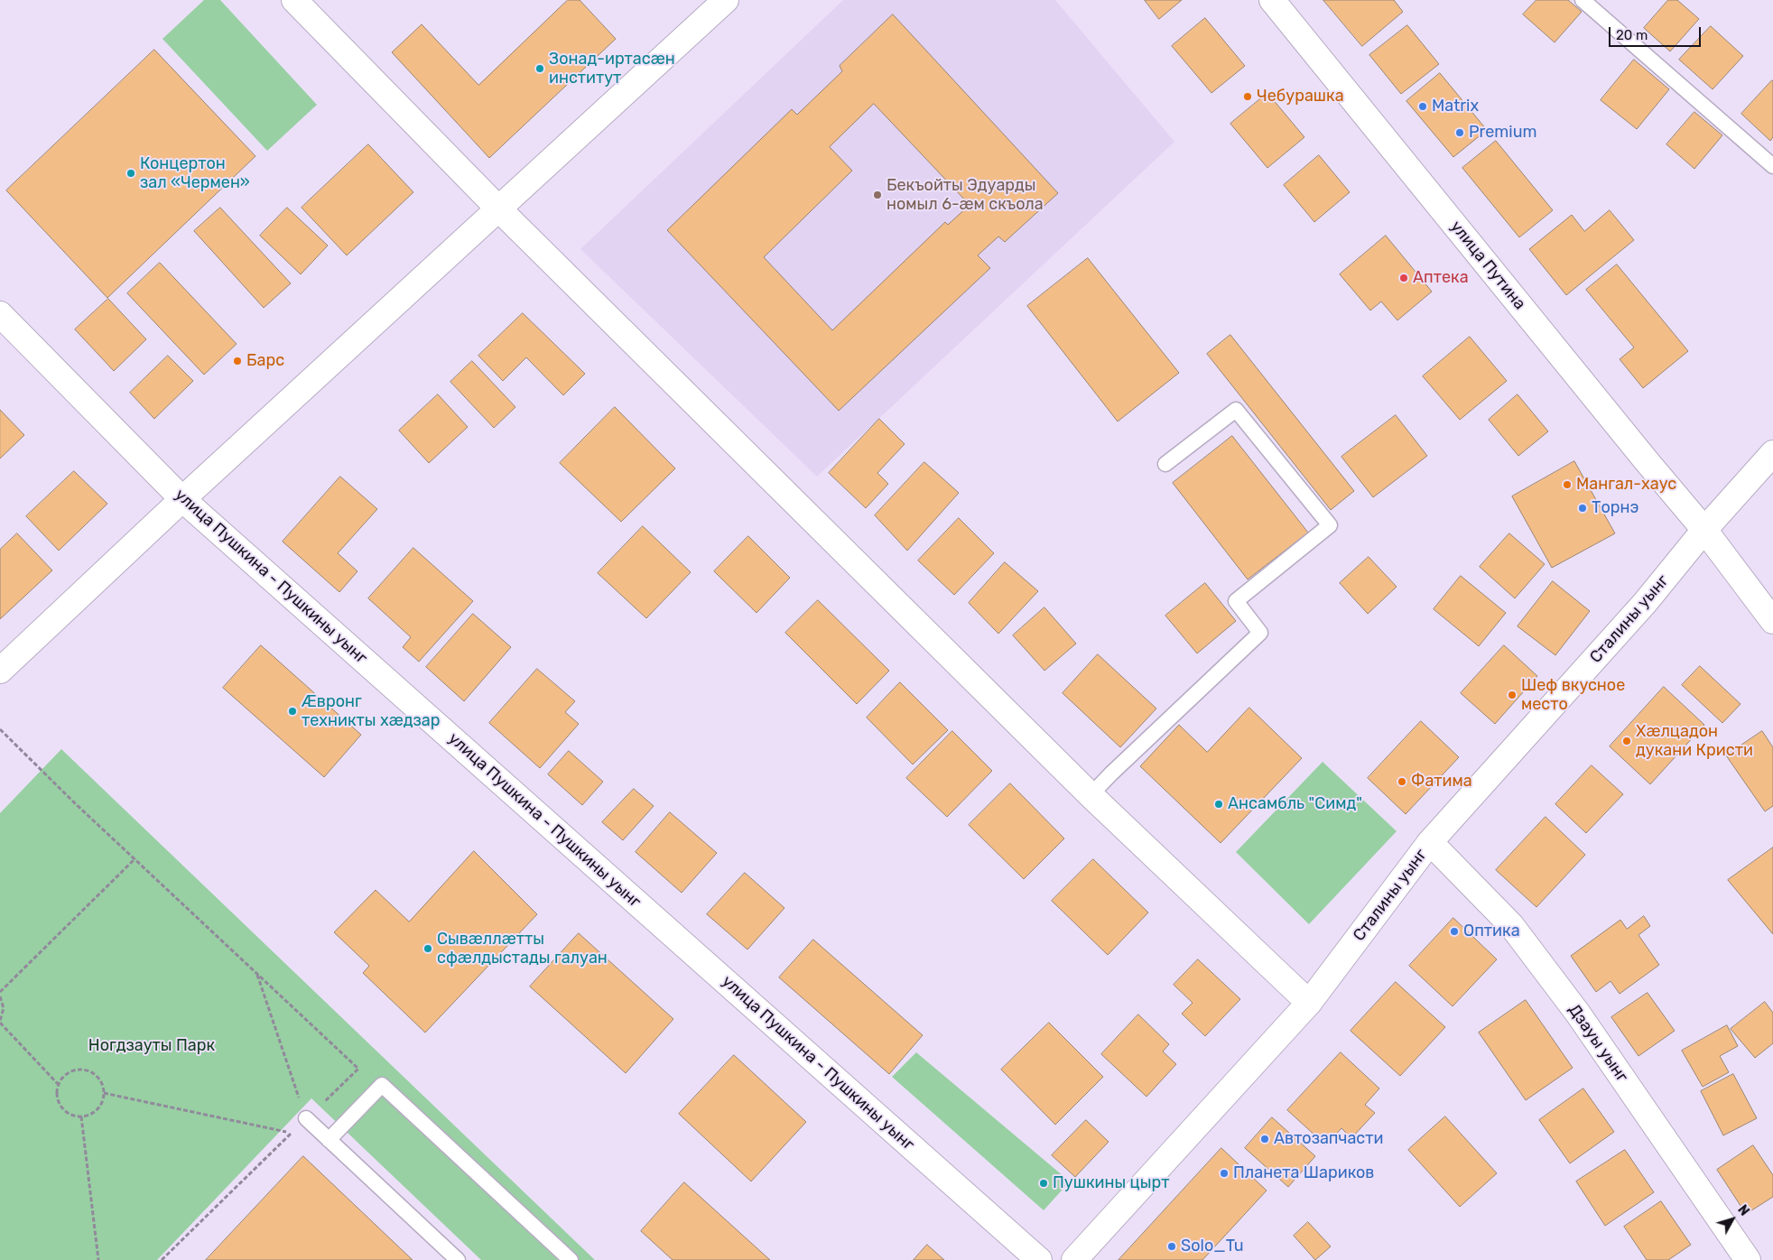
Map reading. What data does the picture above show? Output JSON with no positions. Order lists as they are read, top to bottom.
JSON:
{
  "streets": {
    "main road": [
      "улица Путина",
      "улица Пушкина - Пушкины уынг",
      "Сталины уынг",
      "Дзауы уынг"
    ]
  },
  "crossings": [
    ["улица Путина", "Сталины уынг"],
    ["Сталины уынг", "Дзауы уынг"]
  ],
  "parks": ["Ногдзауты Парк"],
  "places": [
    "Зонад-иртасæн институт",
    "Чебурашка",
    "Matrix",
    "Premium",
    "Концертон зал «Чермен»",
    "Бекъойты Эдуарды номыл 6-æм скъола",
    "Аптека",
    "Барс",
    "Мангал-хаус",
    "Торнэ",
    "Шеф вкусное место",
    "Æвpонг техникты хæдзар",
    "Хæлцадон дукани Кристи",
    "Фатима",
    "Ансамбль \"Симд\"",
    "Оптика",
    "Сывæллæтты сфæлдыстады галуан",
    "Автозапчасти",
    "Планета Шариков",
    "Пушкины цырт",
    "Solo_Tu"
  ],
  "scale_bar": "20 m",
  "north": "top right"
}
